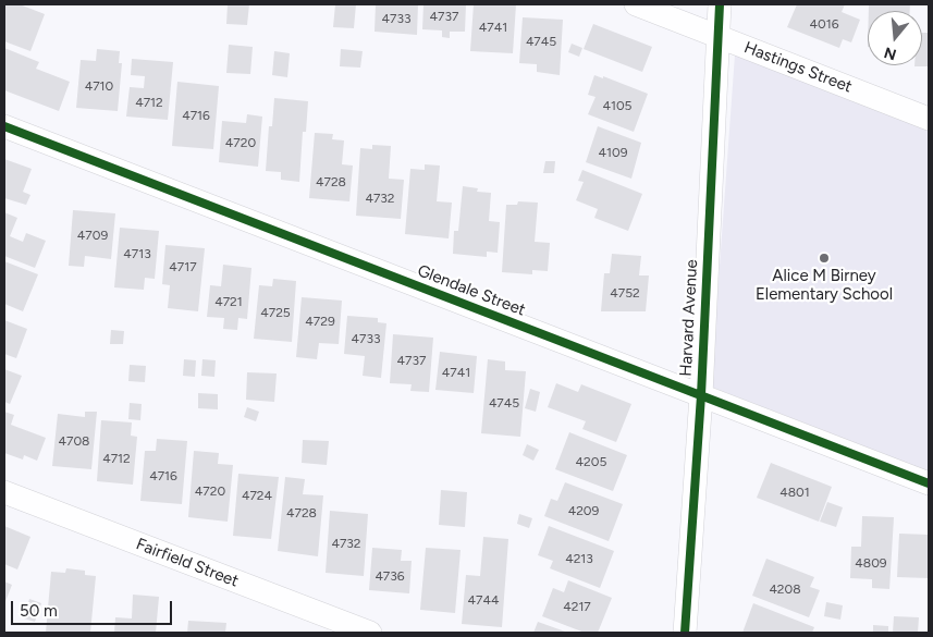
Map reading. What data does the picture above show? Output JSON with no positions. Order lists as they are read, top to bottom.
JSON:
{
  "streets": {
    "street": [
      "Hastings Street",
      "Glendale Street",
      "Harvard Avenue",
      "Fairfield Street"
    ]
  },
  "crossings": [
    ["Hastings Street", "Harvard Avenue"],
    ["Glendale Street", "Harvard Avenue"]
  ],
  "places": ["Alice M Birney Elementary School"],
  "house_numbers": [
    "4737",
    "4733",
    "4016",
    "4741",
    "4745",
    "4710",
    "4712",
    "4105",
    "4716",
    "4720",
    "4109",
    "4728",
    "4732",
    "4709",
    "4713",
    "4717",
    "4752",
    "4721",
    "4725",
    "4729",
    "4733",
    "4737",
    "4741",
    "4745",
    "4708",
    "4712",
    "4205",
    "4716",
    "4720",
    "4801",
    "4724",
    "4209",
    "4728",
    "4732",
    "4213",
    "4809",
    "4736",
    "4208",
    "4744",
    "4217"
  ],
  "scale_bar": "50 m",
  "north": "bottom"
}
